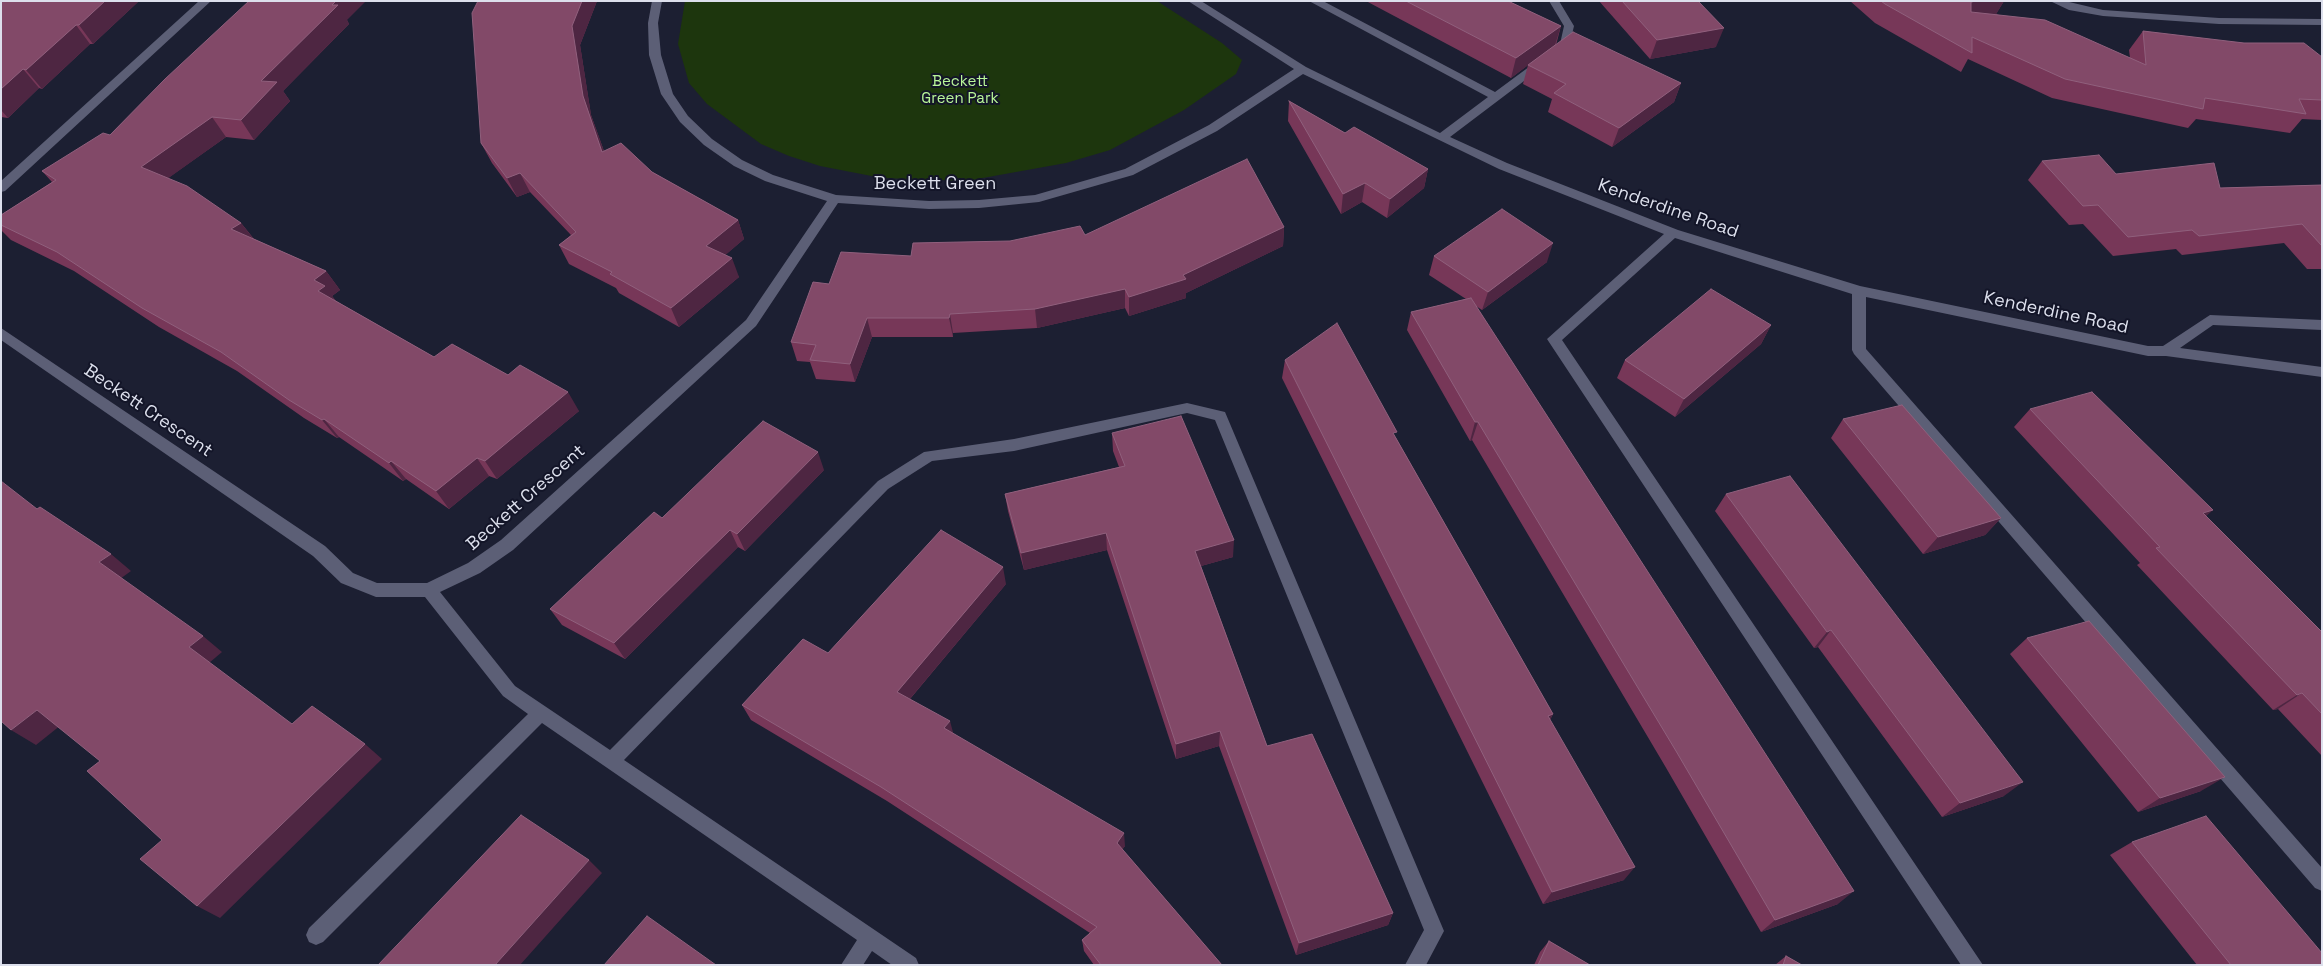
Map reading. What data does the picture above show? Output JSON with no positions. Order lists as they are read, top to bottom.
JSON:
{
  "streets": {
    "street": ["Beckett Green", "Kenderdine Road", "Beckett Crescent"]
  },
  "crossings": [
    ["Beckett Green", "Kenderdine Road"],
    ["Beckett Green", "Beckett Crescent"]
  ],
  "parks": ["Beckett Green Park"]
}
